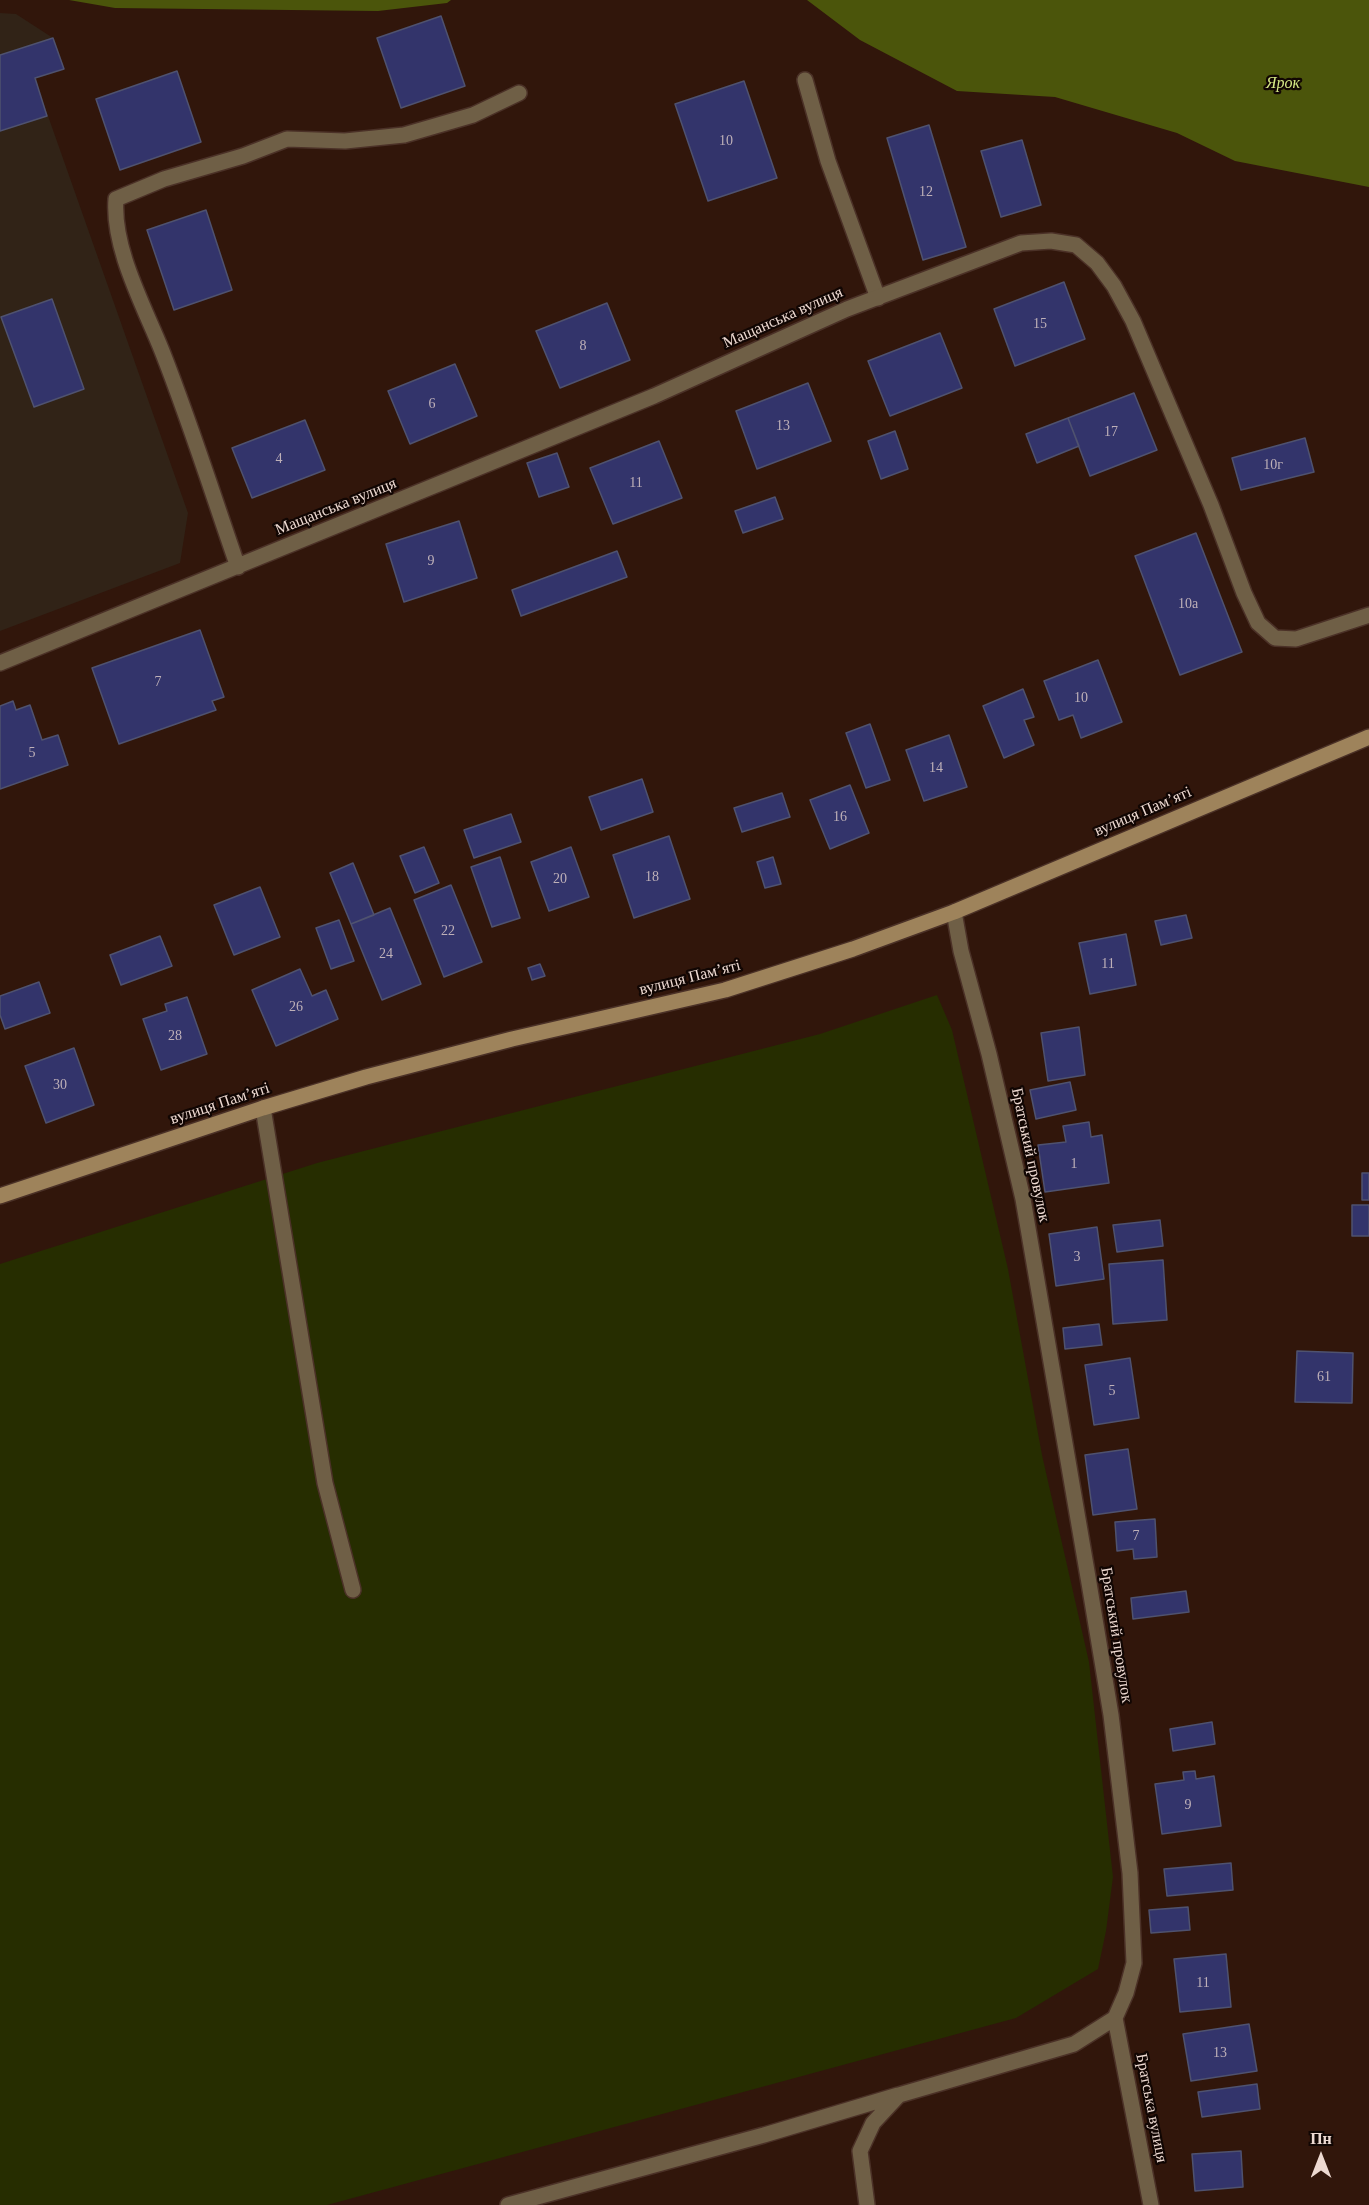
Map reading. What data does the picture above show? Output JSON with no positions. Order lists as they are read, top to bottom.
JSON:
{
  "streets": {
    "street": [
      "Мащанська вулиця",
      "вулиця Памʼяті",
      "Братський провулок",
      "Братська вулиця"
    ]
  },
  "crossings": [
    ["вулиця Памʼяті", "Братський провулок"],
    ["Братський провулок", "Братська вулиця"]
  ],
  "parks": ["Ярок"],
  "house_numbers": [
    "10",
    "12",
    "15",
    "8",
    "6",
    "13",
    "17",
    "4",
    "10г",
    "11",
    "9",
    "10а",
    "7",
    "10",
    "5",
    "14",
    "16",
    "18",
    "20",
    "22",
    "24",
    "11",
    "26",
    "28",
    "30",
    "1",
    "3",
    "61",
    "5",
    "7",
    "9",
    "11",
    "13"
  ],
  "north": "top"
}
